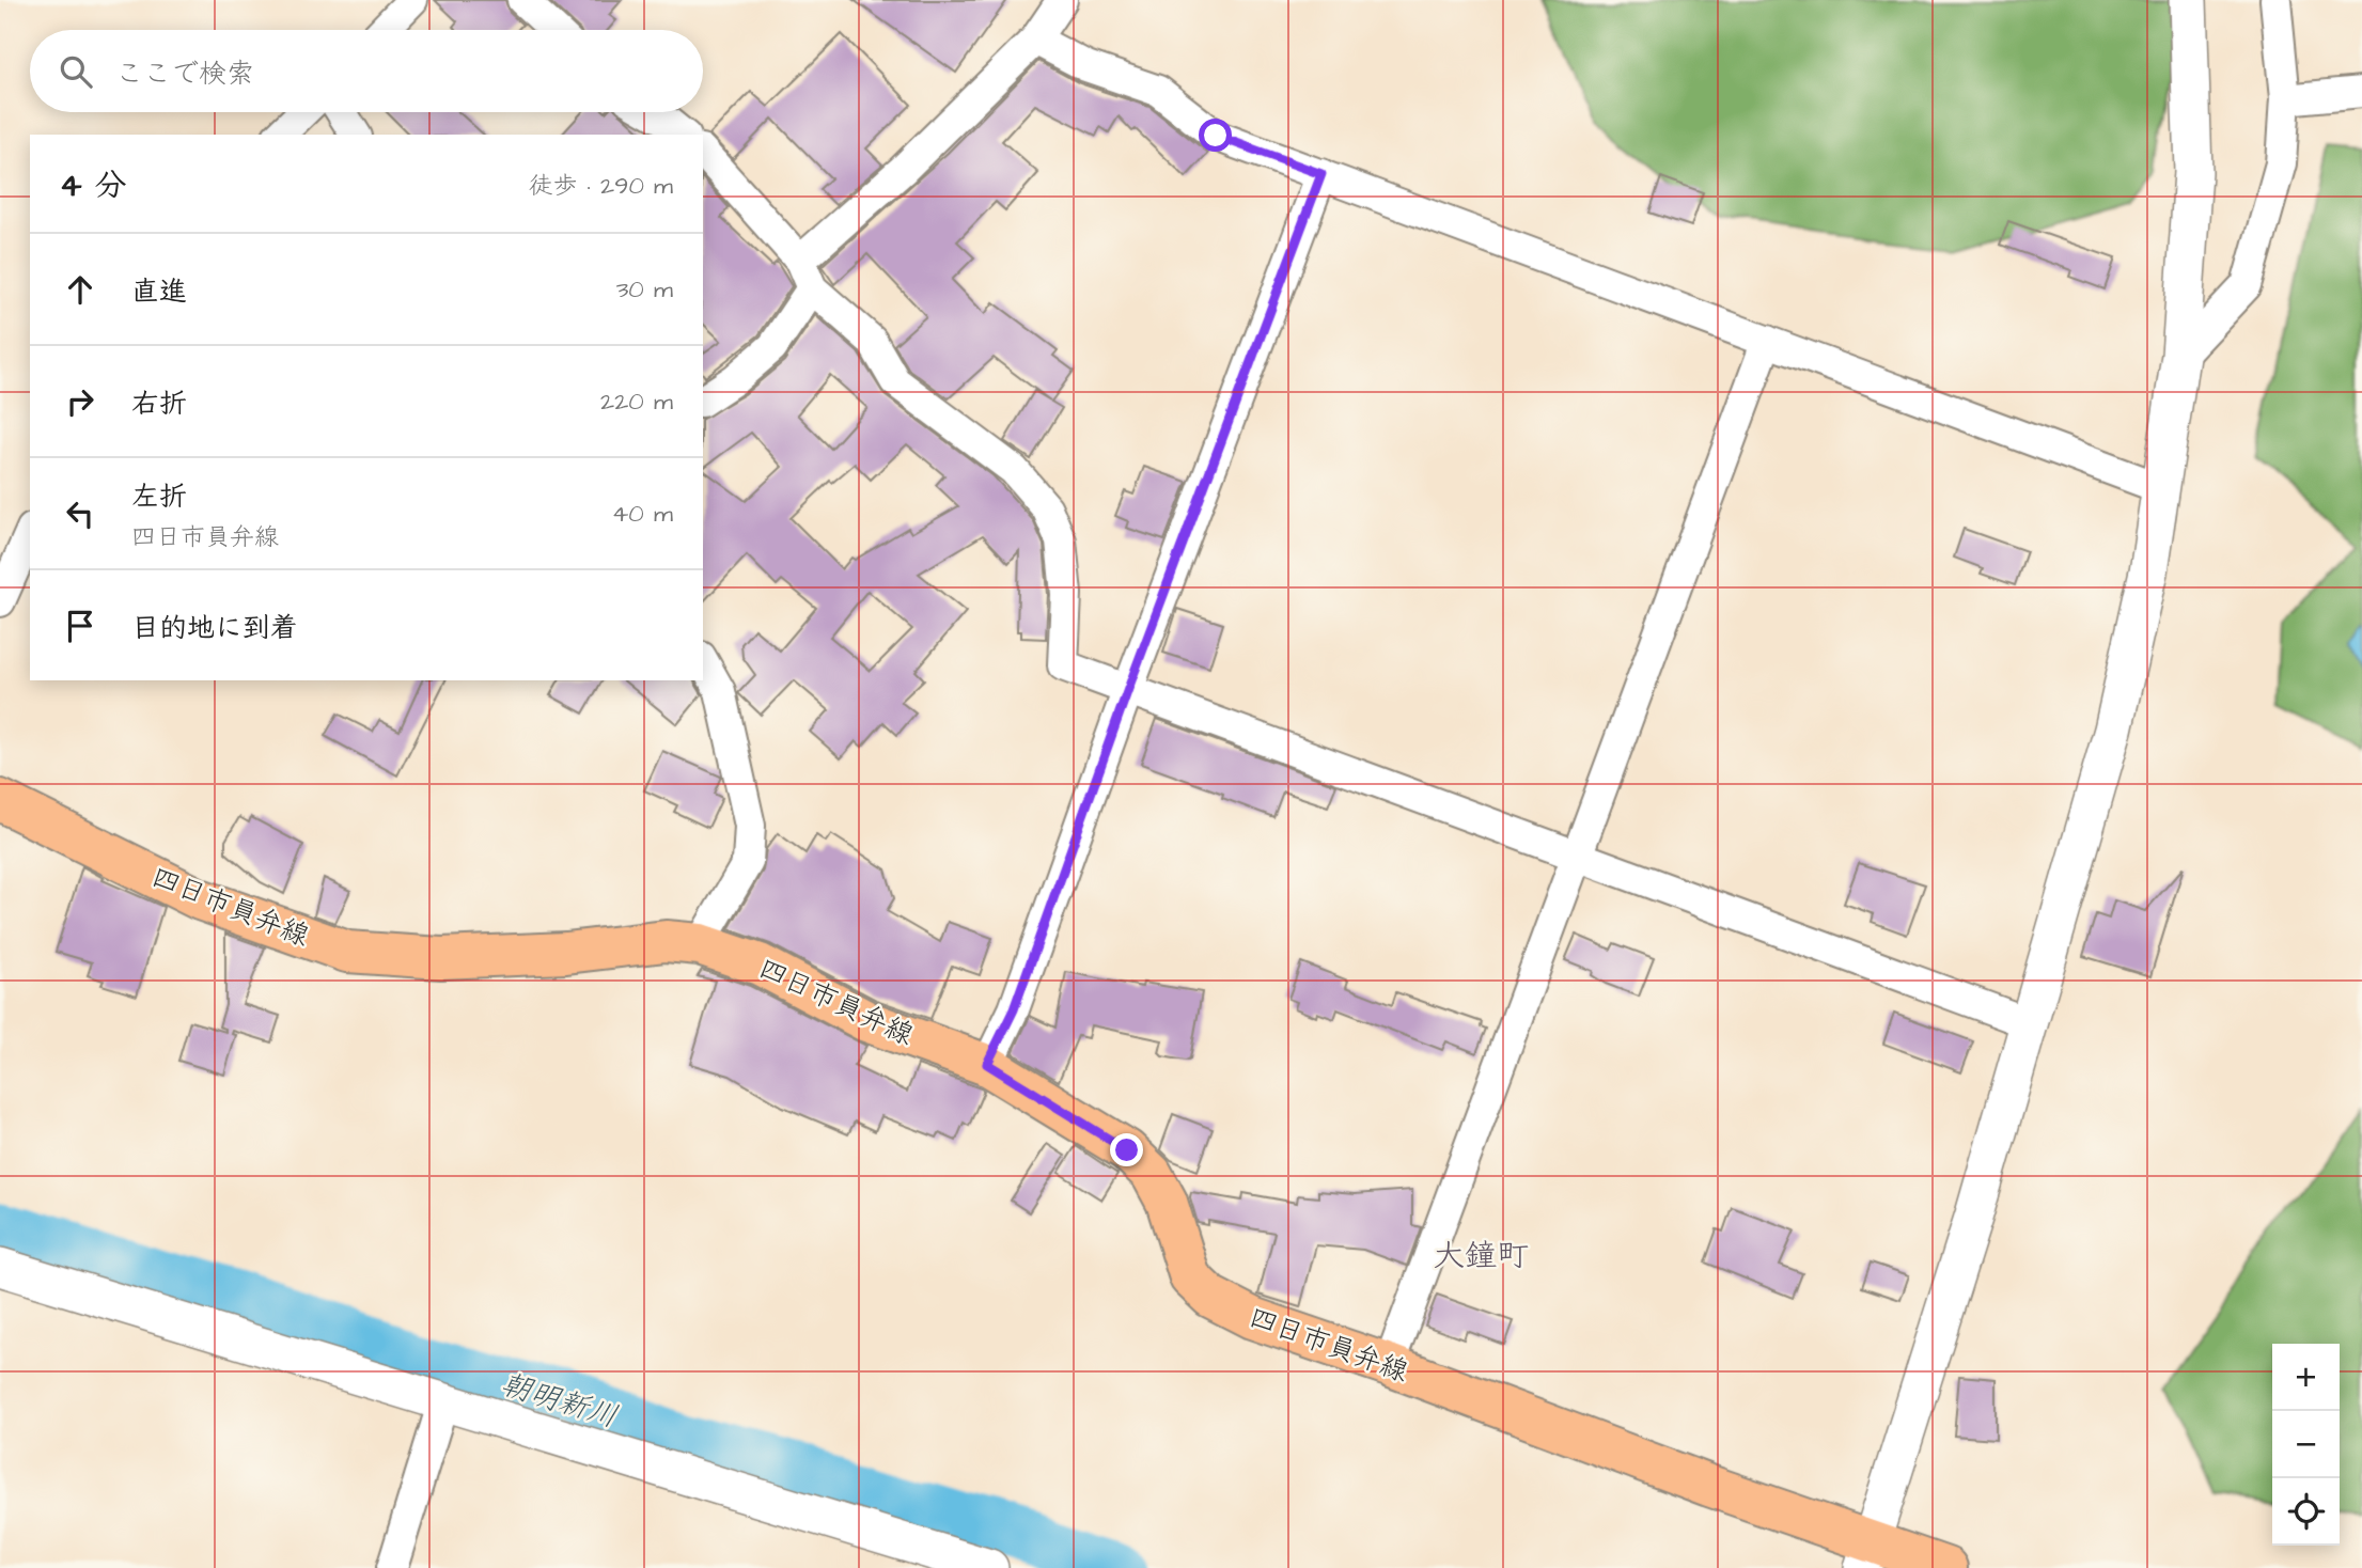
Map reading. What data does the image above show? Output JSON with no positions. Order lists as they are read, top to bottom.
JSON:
{
  "streets": {
    "main road": ["四日市員弁線"]
  },
  "districts": ["大鐘町"],
  "water": ["朝明新川"],
  "page": {
    "search": "ここで検索",
    "heading": ["4 分", "徒歩 · 290 m"],
    "list": [
      ["直進", "30 m"],
      ["右折", "220 m"],
      ["左折", "四日市員弁線", "40 m"],
      "目的地に到着"
    ],
    "map_buttons": ["+", "−"]
  }
}
